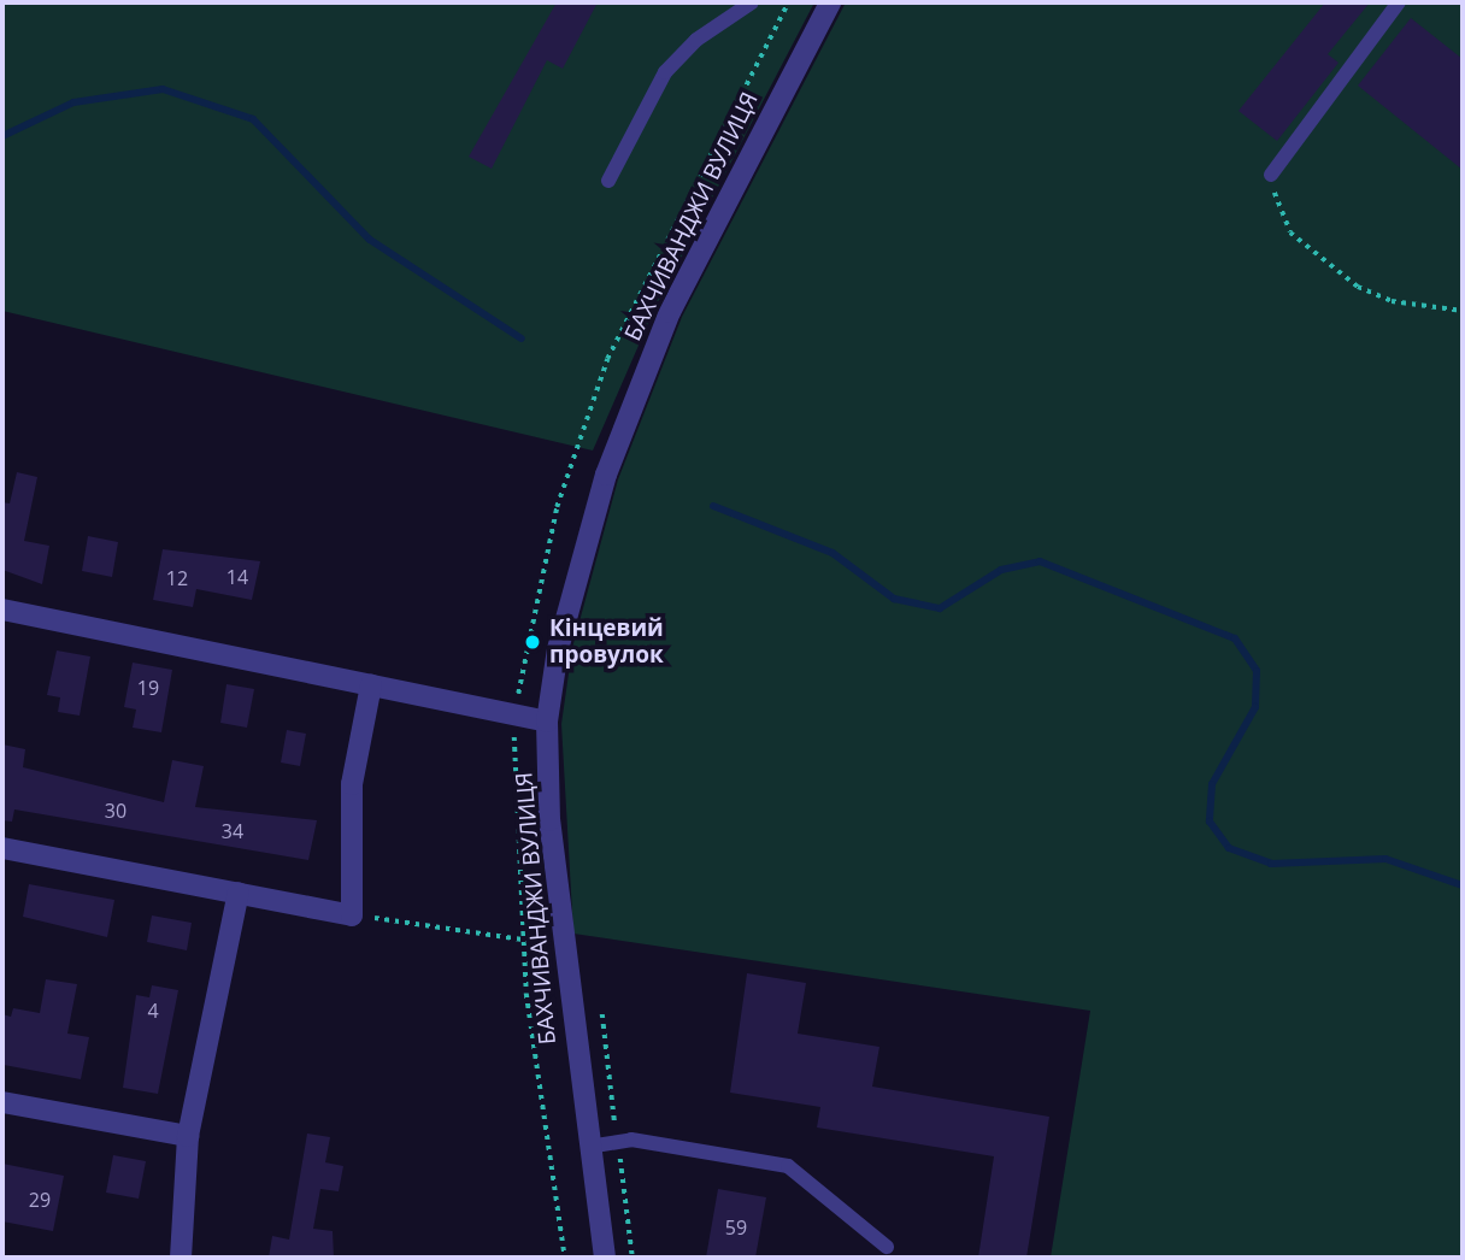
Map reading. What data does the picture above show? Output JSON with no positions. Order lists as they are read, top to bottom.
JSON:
{
  "streets": {
    "street": ["БАХЧИВАНДЖИ ВУЛИЦЯ"]
  },
  "places": ["Кінцевий провулок"],
  "house_numbers": [
    "14",
    "12",
    "19",
    "30",
    "34",
    "4",
    "29",
    "59"
  ]
}
